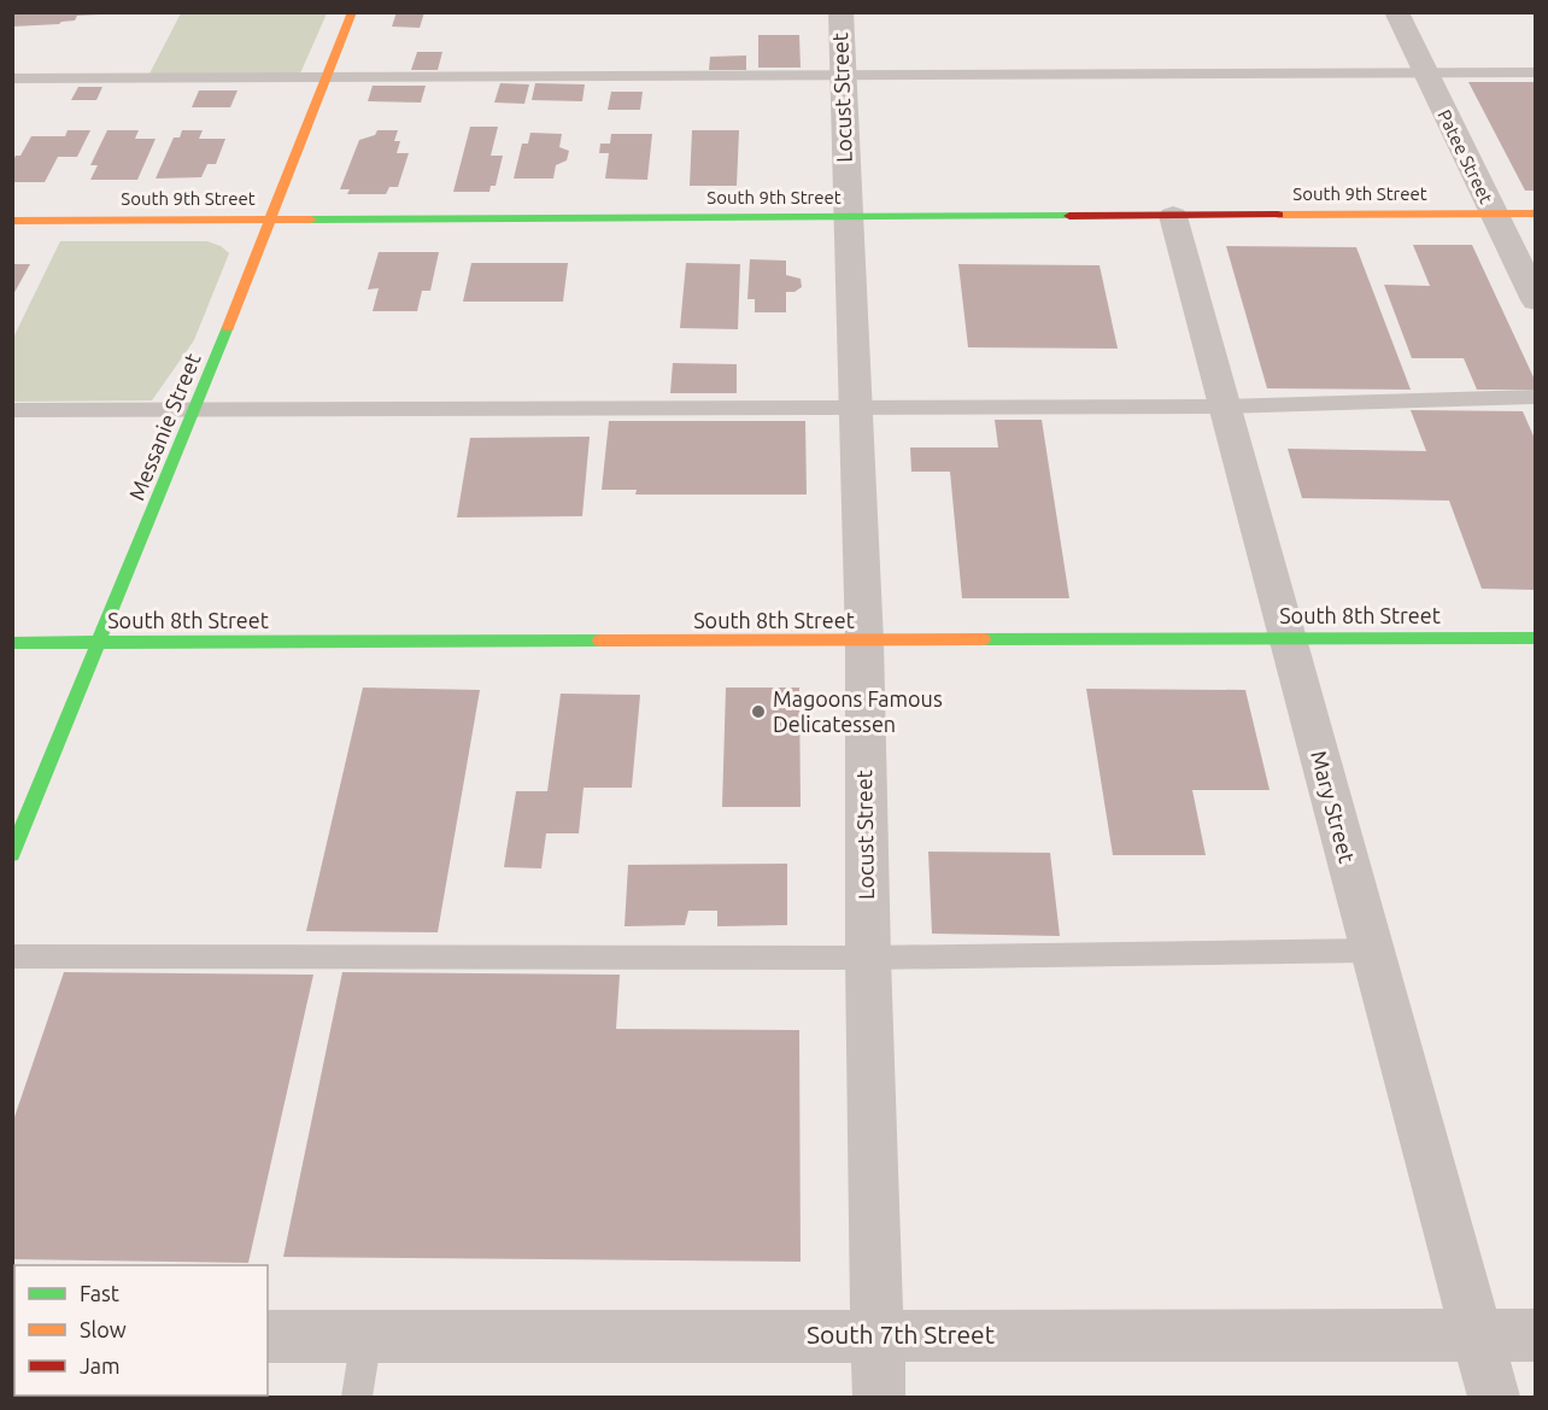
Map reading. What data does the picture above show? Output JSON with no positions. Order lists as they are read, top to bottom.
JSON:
{
  "streets": {
    "main road": ["South 9th Street", "Messanie Street", "South 8th Street"],
    "street": [
      "Locust Street",
      "Patee Street",
      "Mary Street",
      "South 7th Street"
    ]
  },
  "crossings": [
    ["Locust Street", "South 9th Street"],
    ["Locust Street", "South 8th Street"],
    ["Locust Street", "South 7th Street"],
    ["Patee Street", "South 9th Street"],
    ["South 9th Street", "Messanie Street"],
    ["South 9th Street", "Mary Street"],
    ["Messanie Street", "South 8th Street"],
    ["South 8th Street", "Mary Street"],
    ["Mary Street", "South 7th Street"]
  ],
  "places": ["Magoons Famous Delicatessen"],
  "legend": ["Fast", "Slow", "Jam"]
}
